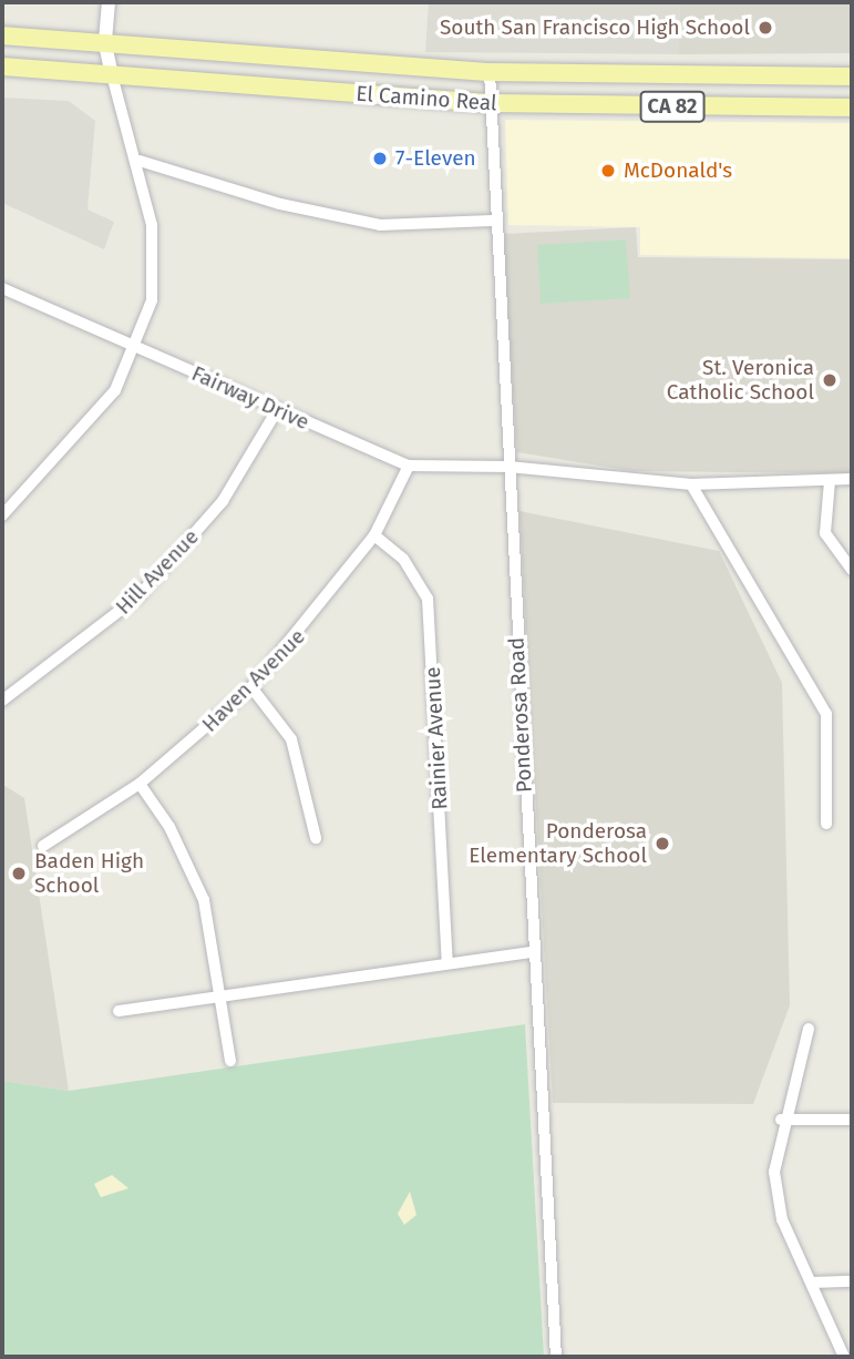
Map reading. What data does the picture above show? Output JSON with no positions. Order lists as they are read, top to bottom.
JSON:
{
  "streets": {
    "main road": ["El Camino Real", "CA 82"],
    "street": [
      "Fairway Drive",
      "Hill Avenue",
      "Haven Avenue",
      "Ponderosa Road",
      "Rainier Avenue"
    ]
  },
  "crossings": [
    ["El Camino Real", "Ponderosa Road"],
    ["Fairway Drive", "Hill Avenue"],
    ["Fairway Drive", "Haven Avenue"],
    ["Fairway Drive", "Ponderosa Road"],
    ["Haven Avenue", "Rainier Avenue"]
  ],
  "places": [
    "South San Francisco High School",
    "7-Eleven",
    "McDonald's",
    "St. Veronica Catholic School",
    "Ponderosa Elementary School",
    "Baden High School"
  ]
}
